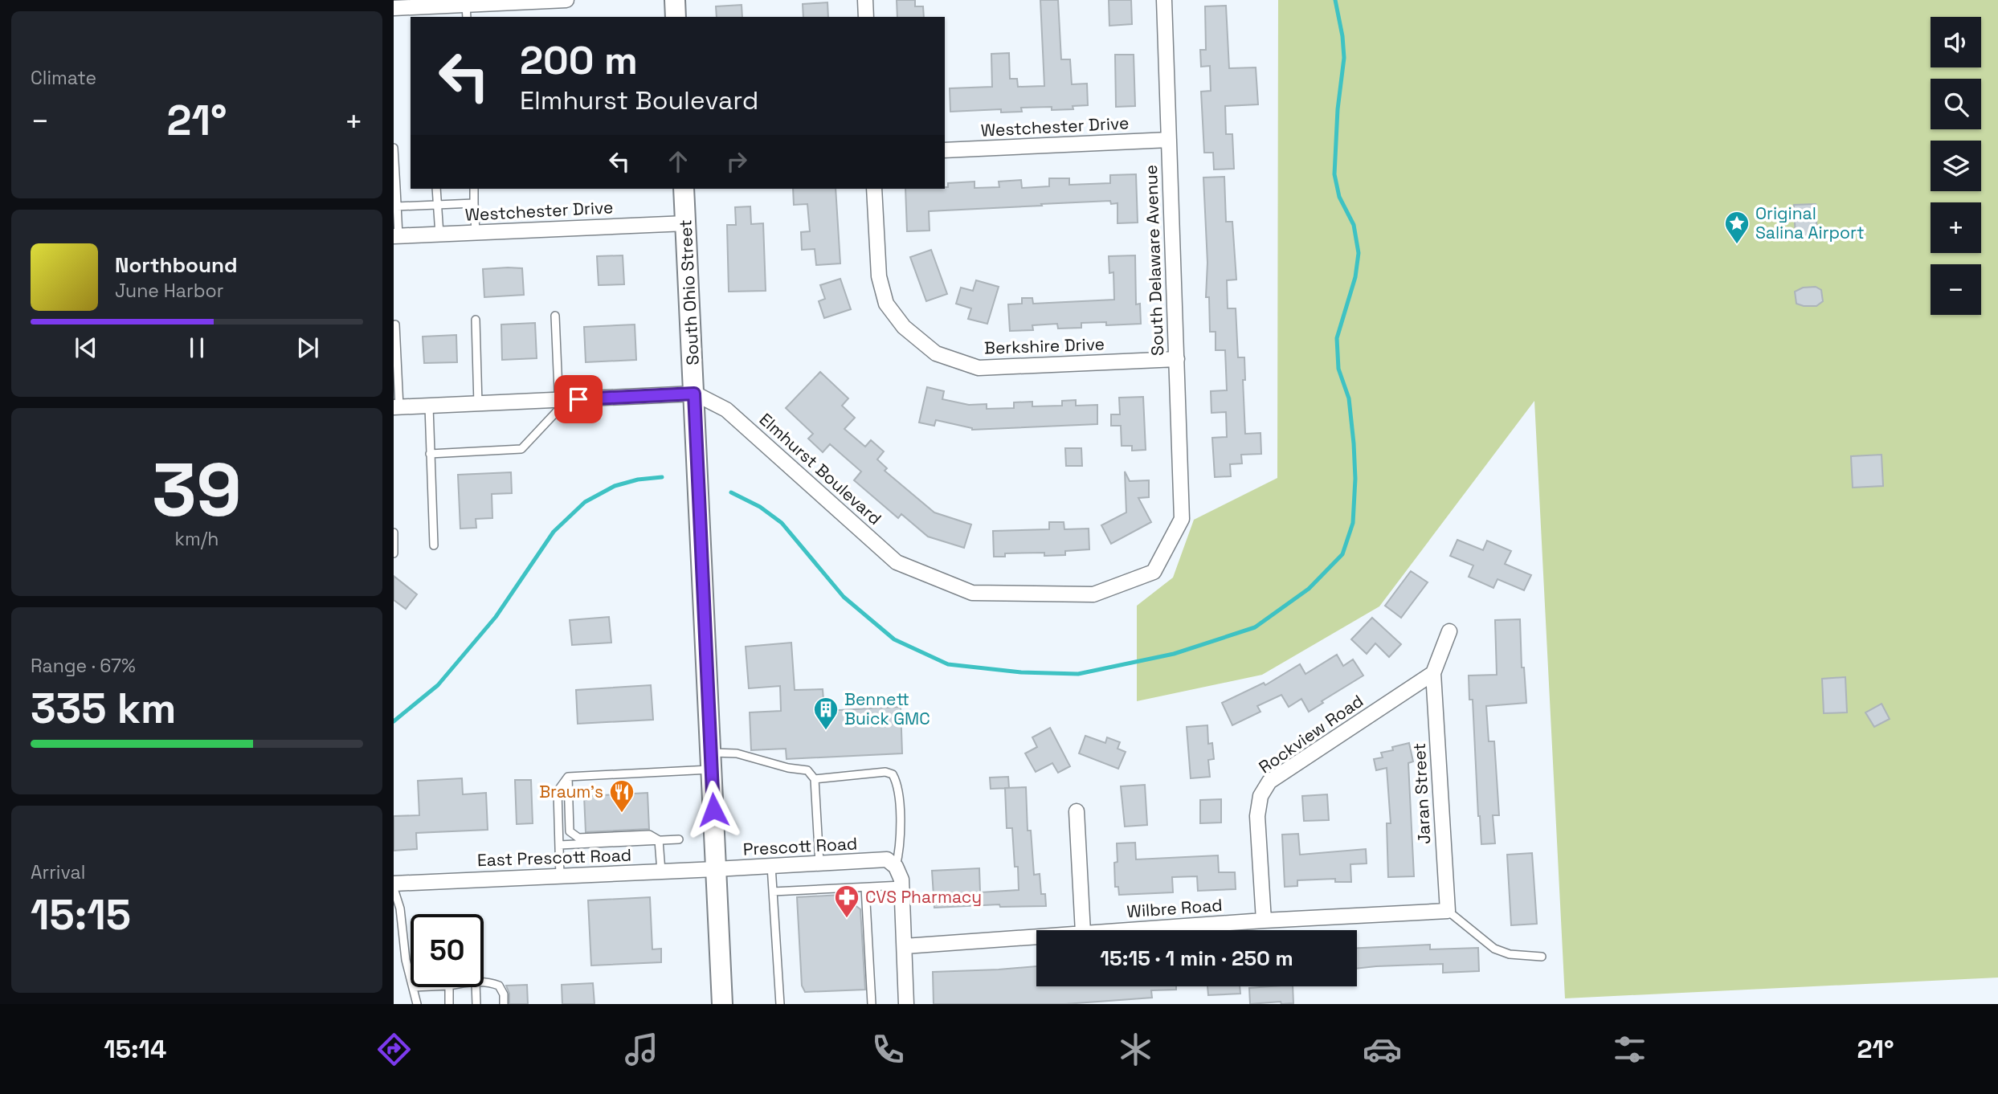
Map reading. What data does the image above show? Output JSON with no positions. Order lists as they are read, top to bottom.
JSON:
{
  "streets": {
    "main road": ["South Ohio Street"],
    "street": [
      "Westchester Drive",
      "South Delaware Avenue",
      "Berkshire Drive",
      "Elmhurst Boulevard",
      "Rockview Road",
      "Jaran Street",
      "Prescott Road",
      "East Prescott Road",
      "Wilbre Road"
    ]
  },
  "crossings": [
    ["Westchester Drive", "South Delaware Avenue"],
    ["Westchester Drive", "South Ohio Street"],
    ["South Delaware Avenue", "Berkshire Drive"],
    ["South Delaware Avenue", "Elmhurst Boulevard"],
    ["South Ohio Street", "Elmhurst Boulevard"],
    ["South Ohio Street", "Prescott Road"],
    ["South Ohio Street", "East Prescott Road"],
    ["Rockview Road", "Jaran Street"],
    ["Rockview Road", "Wilbre Road"],
    ["Jaran Street", "Wilbre Road"],
    ["Prescott Road", "East Prescott Road"]
  ],
  "places": {
    "place": ["Original Salina Airport"],
    "building": ["Bennett Buick GMC"],
    "restaurant": ["Braum's"],
    "pharmacy": ["CVS Pharmacy"]
  },
  "page": {
    "tile": [
      "Climate",
      ["39", "km/h"],
      ["Range · 67%", "335 km"],
      ["Arrival", "15:15"]
    ],
    "map_buttons": ["+", "−"],
    "turn": ["200 m", "Elmhurst Boulevard"],
    "heat": ["−", "21°", "+"],
    "song": ["Northbound", "June Harbor"],
    "limit": "50",
    "trip": "15:15 · 1 min · 250 m",
    "tabs": ["15:14", "21°"]
  }
}
